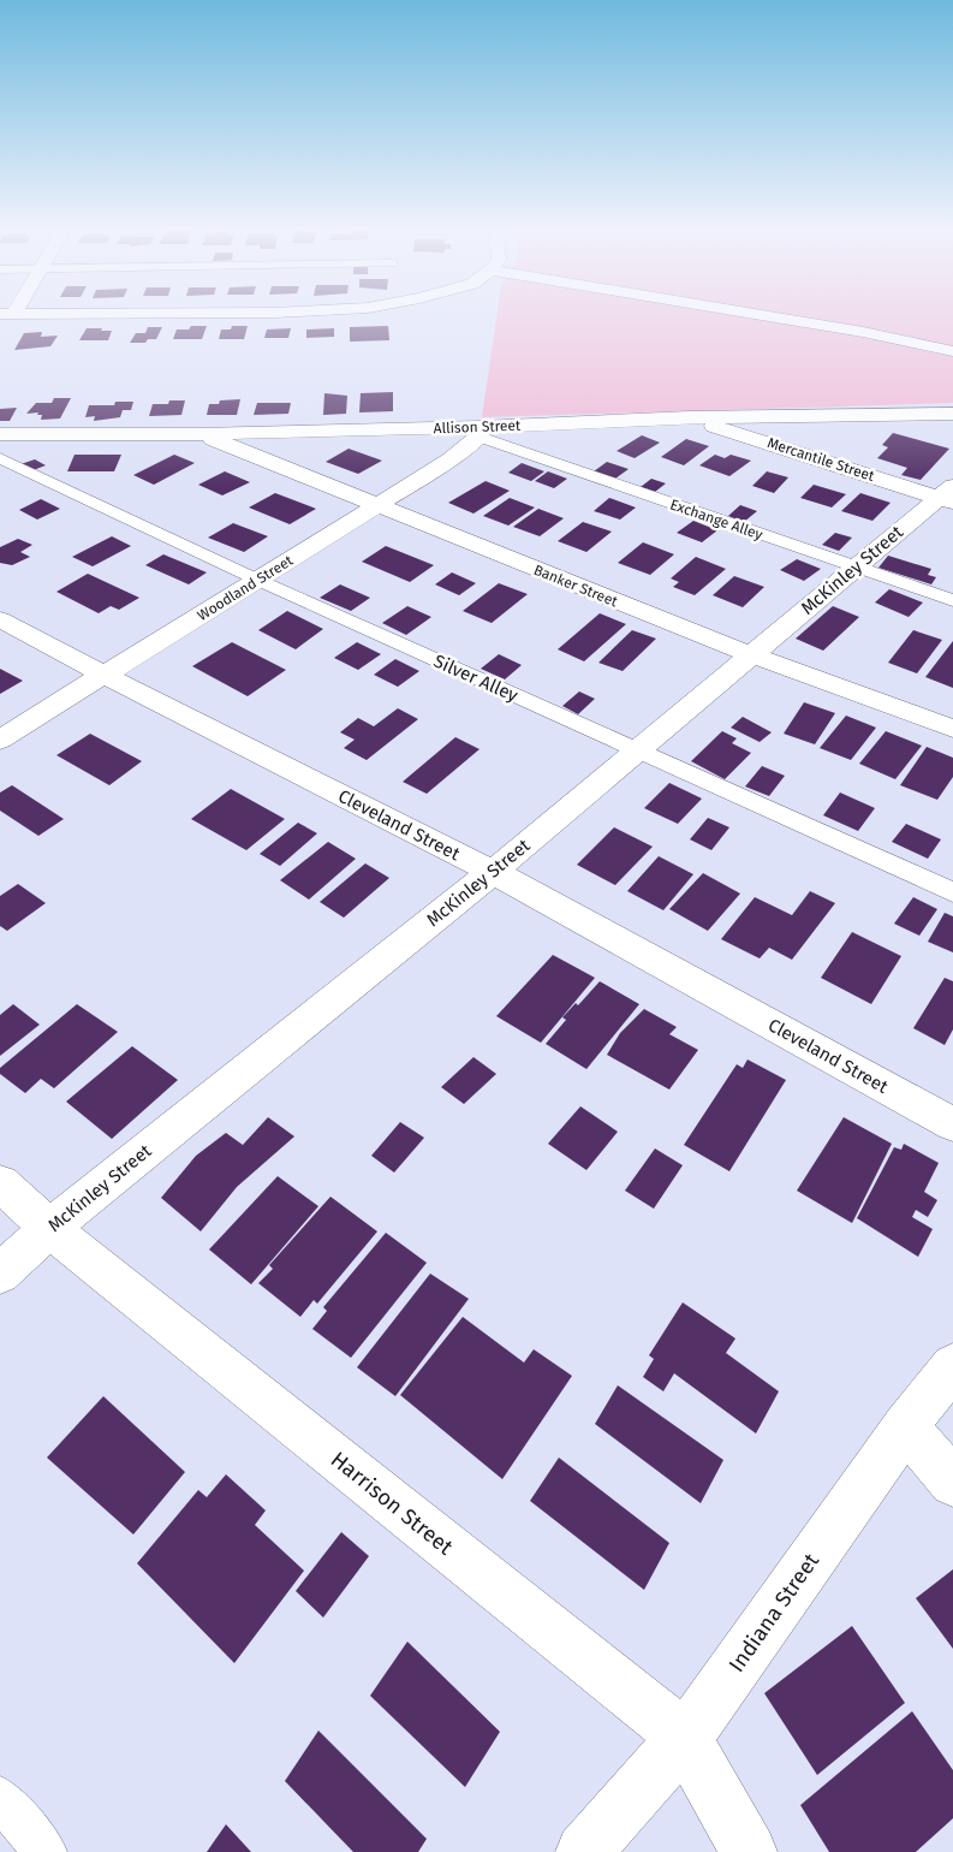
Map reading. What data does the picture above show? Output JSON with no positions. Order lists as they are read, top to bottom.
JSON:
{
  "streets": {
    "street": [
      "Allison Street",
      "Mercantile Street",
      "McKinley Street",
      "Banker Street",
      "Woodland Street",
      "Cleveland Street",
      "Harrison Street",
      "Indiana Street"
    ],
    "lane": ["Exchange Alley", "Silver Alley"]
  },
  "crossings": [
    ["Allison Street", "Mercantile Street"],
    ["Allison Street", "Exchange Alley"],
    ["Allison Street", "Banker Street"],
    ["Allison Street", "Woodland Street"],
    ["Mercantile Street", "McKinley Street"],
    ["Exchange Alley", "McKinley Street"],
    ["Exchange Alley", "Woodland Street"],
    ["McKinley Street", "Banker Street"],
    ["McKinley Street", "Silver Alley"],
    ["McKinley Street", "Cleveland Street"],
    ["McKinley Street", "Harrison Street"],
    ["Banker Street", "Woodland Street"],
    ["Woodland Street", "Silver Alley"],
    ["Woodland Street", "Cleveland Street"],
    ["Harrison Street", "Indiana Street"]
  ]
}
